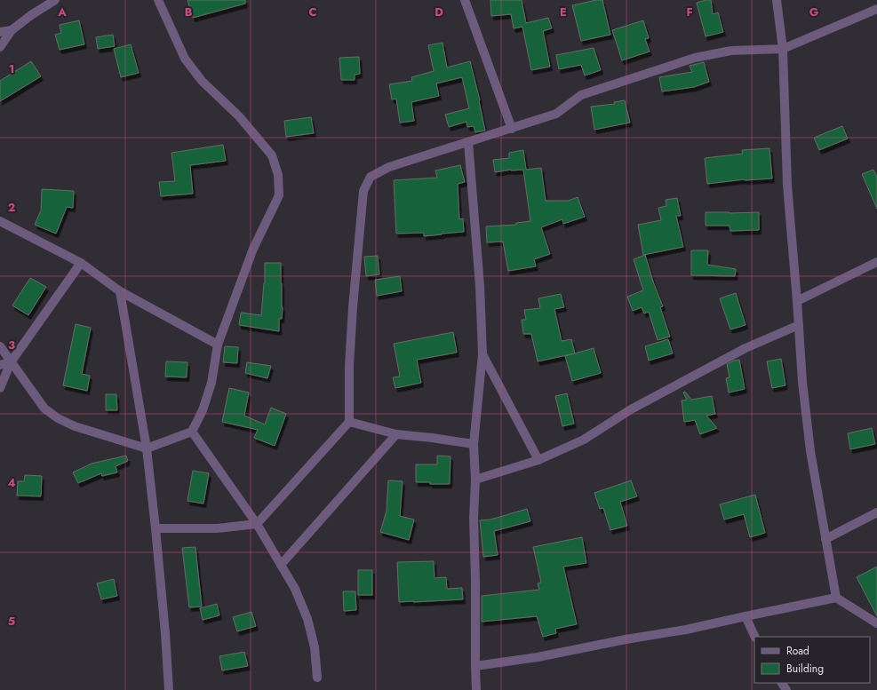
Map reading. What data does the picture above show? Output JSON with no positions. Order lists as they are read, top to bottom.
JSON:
{
  "legend": ["Road", "Building"],
  "grid": {
    "columns": [
      "A",
      "B",
      "C",
      "D",
      "E",
      "F",
      "G"
    ],
    "rows": [
      "1",
      "2",
      "3",
      "4",
      "5"
    ]
  }
}
